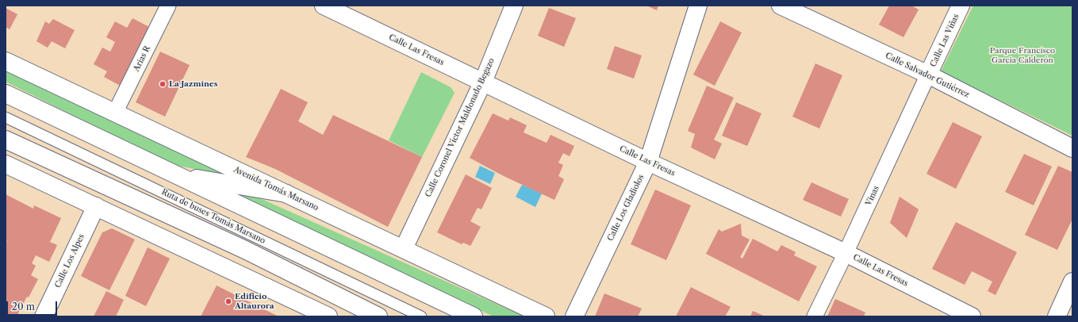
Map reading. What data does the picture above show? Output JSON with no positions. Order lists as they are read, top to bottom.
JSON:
{
  "streets": {
    "street": [
      "Calle Las Viñas",
      "Calle Las Fresas",
      "Arias R",
      "Calle Salvador Gutiérrez",
      "Calle Coronel Víctor Maldonado Begazo",
      "Avenida Tomás Marsano",
      "Vinas",
      "Calle Los Gladiolos",
      "Calle Los Alpes"
    ],
    "lane": ["Ruta de buses Tomás Marsano"]
  },
  "crossings": [
    ["Calle Las Viñas", "Calle Salvador Gutiérrez"],
    ["Calle Las Viñas", "Vinas"],
    ["Calle Las Fresas", "Calle Coronel Víctor Maldonado Begazo"],
    ["Calle Las Fresas", "Vinas"],
    ["Calle Las Fresas", "Calle Los Gladiolos"],
    ["Arias R", "Avenida Tomás Marsano"],
    ["Calle Salvador Gutiérrez", "Vinas"],
    ["Calle Coronel Víctor Maldonado Begazo", "Avenida Tomás Marsano"]
  ],
  "parks": ["Parque Francisco Garcia Calderón"],
  "places": ["La Jazmines", "Edificio Altaurora"],
  "scale_bar": "20 m"
}
